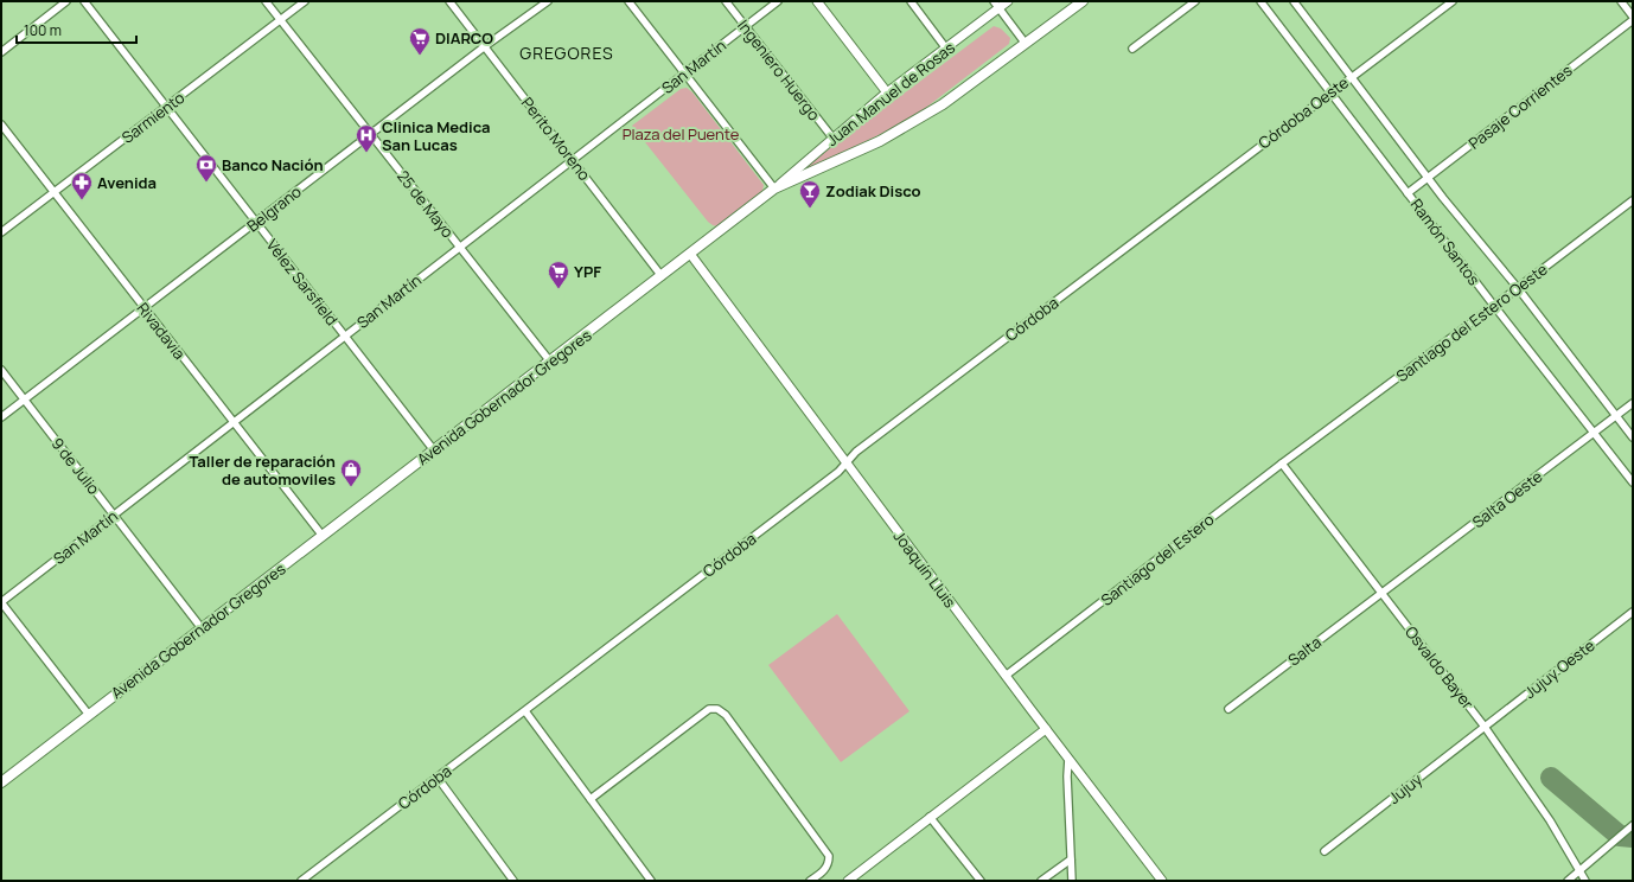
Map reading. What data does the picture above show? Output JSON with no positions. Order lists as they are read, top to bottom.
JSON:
{
  "streets": {
    "main road": ["Avenida Gobernador Gregores"],
    "street": [
      "San Martín",
      "Ingeniero Huergo",
      "Juan Manuel de Rosas",
      "Pasaje Corrientes",
      "Córdoba Oeste",
      "Sarmiento",
      "Perito Moreno",
      "25 de Mayo",
      "Belgrano",
      "Ramón Santos",
      "Vélez Sarsfield",
      "Córdoba",
      "Santiago del Estero Oeste",
      "Rivadavia",
      "9 de Julio",
      "Salta Oeste",
      "Santiago del Estero",
      "Joaquín Lluis",
      "Salta",
      "Osvaldo Bayer",
      "Jujuy Oeste",
      "Jujuy"
    ]
  },
  "crossings": [
    ["San Martín", "Ingeniero Huergo"],
    ["San Martín", "Perito Moreno"],
    ["San Martín", "25 de Mayo"],
    ["San Martín", "Vélez Sarsfield"],
    ["San Martín", "Rivadavia"],
    ["San Martín", "9 de Julio"],
    ["Ingeniero Huergo", "Juan Manuel de Rosas"],
    ["Juan Manuel de Rosas", "Avenida Gobernador Gregores"],
    ["Pasaje Corrientes", "Ramón Santos"],
    ["Córdoba Oeste", "Ramón Santos"],
    ["Córdoba Oeste", "Córdoba"],
    ["Sarmiento", "25 de Mayo"],
    ["Sarmiento", "Vélez Sarsfield"],
    ["Sarmiento", "Rivadavia"],
    ["Perito Moreno", "Belgrano"],
    ["Perito Moreno", "Avenida Gobernador Gregores"],
    ["25 de Mayo", "Belgrano"],
    ["25 de Mayo", "Avenida Gobernador Gregores"],
    ["Belgrano", "Vélez Sarsfield"],
    ["Belgrano", "Rivadavia"],
    ["Belgrano", "9 de Julio"],
    ["Ramón Santos", "Santiago del Estero Oeste"],
    ["Ramón Santos", "Salta Oeste"],
    ["Vélez Sarsfield", "Avenida Gobernador Gregores"],
    ["Córdoba", "Joaquín Lluis"],
    ["Santiago del Estero Oeste", "Santiago del Estero"],
    ["Rivadavia", "Avenida Gobernador Gregores"],
    ["Avenida Gobernador Gregores", "9 de Julio"],
    ["Avenida Gobernador Gregores", "Joaquín Lluis"],
    ["Salta Oeste", "Salta"],
    ["Salta Oeste", "Osvaldo Bayer"],
    ["Santiago del Estero", "Joaquín Lluis"],
    ["Santiago del Estero", "Osvaldo Bayer"],
    ["Salta", "Osvaldo Bayer"],
    ["Osvaldo Bayer", "Jujuy Oeste"],
    ["Osvaldo Bayer", "Jujuy"],
    ["Jujuy Oeste", "Jujuy"]
  ],
  "districts": ["GREGORES"],
  "parks": ["Plaza del Puente"],
  "places": {
    "supermarket": ["DIARCO", "YPF"],
    "hospital": ["Clinica Medica San Lucas"],
    "bank": ["Banco Nación"],
    "pharmacy": ["Avenida"],
    "bar": ["Zodiak Disco"],
    "shop": ["Taller de reparación de automoviles"]
  },
  "scale_bar": "100 m"
}
